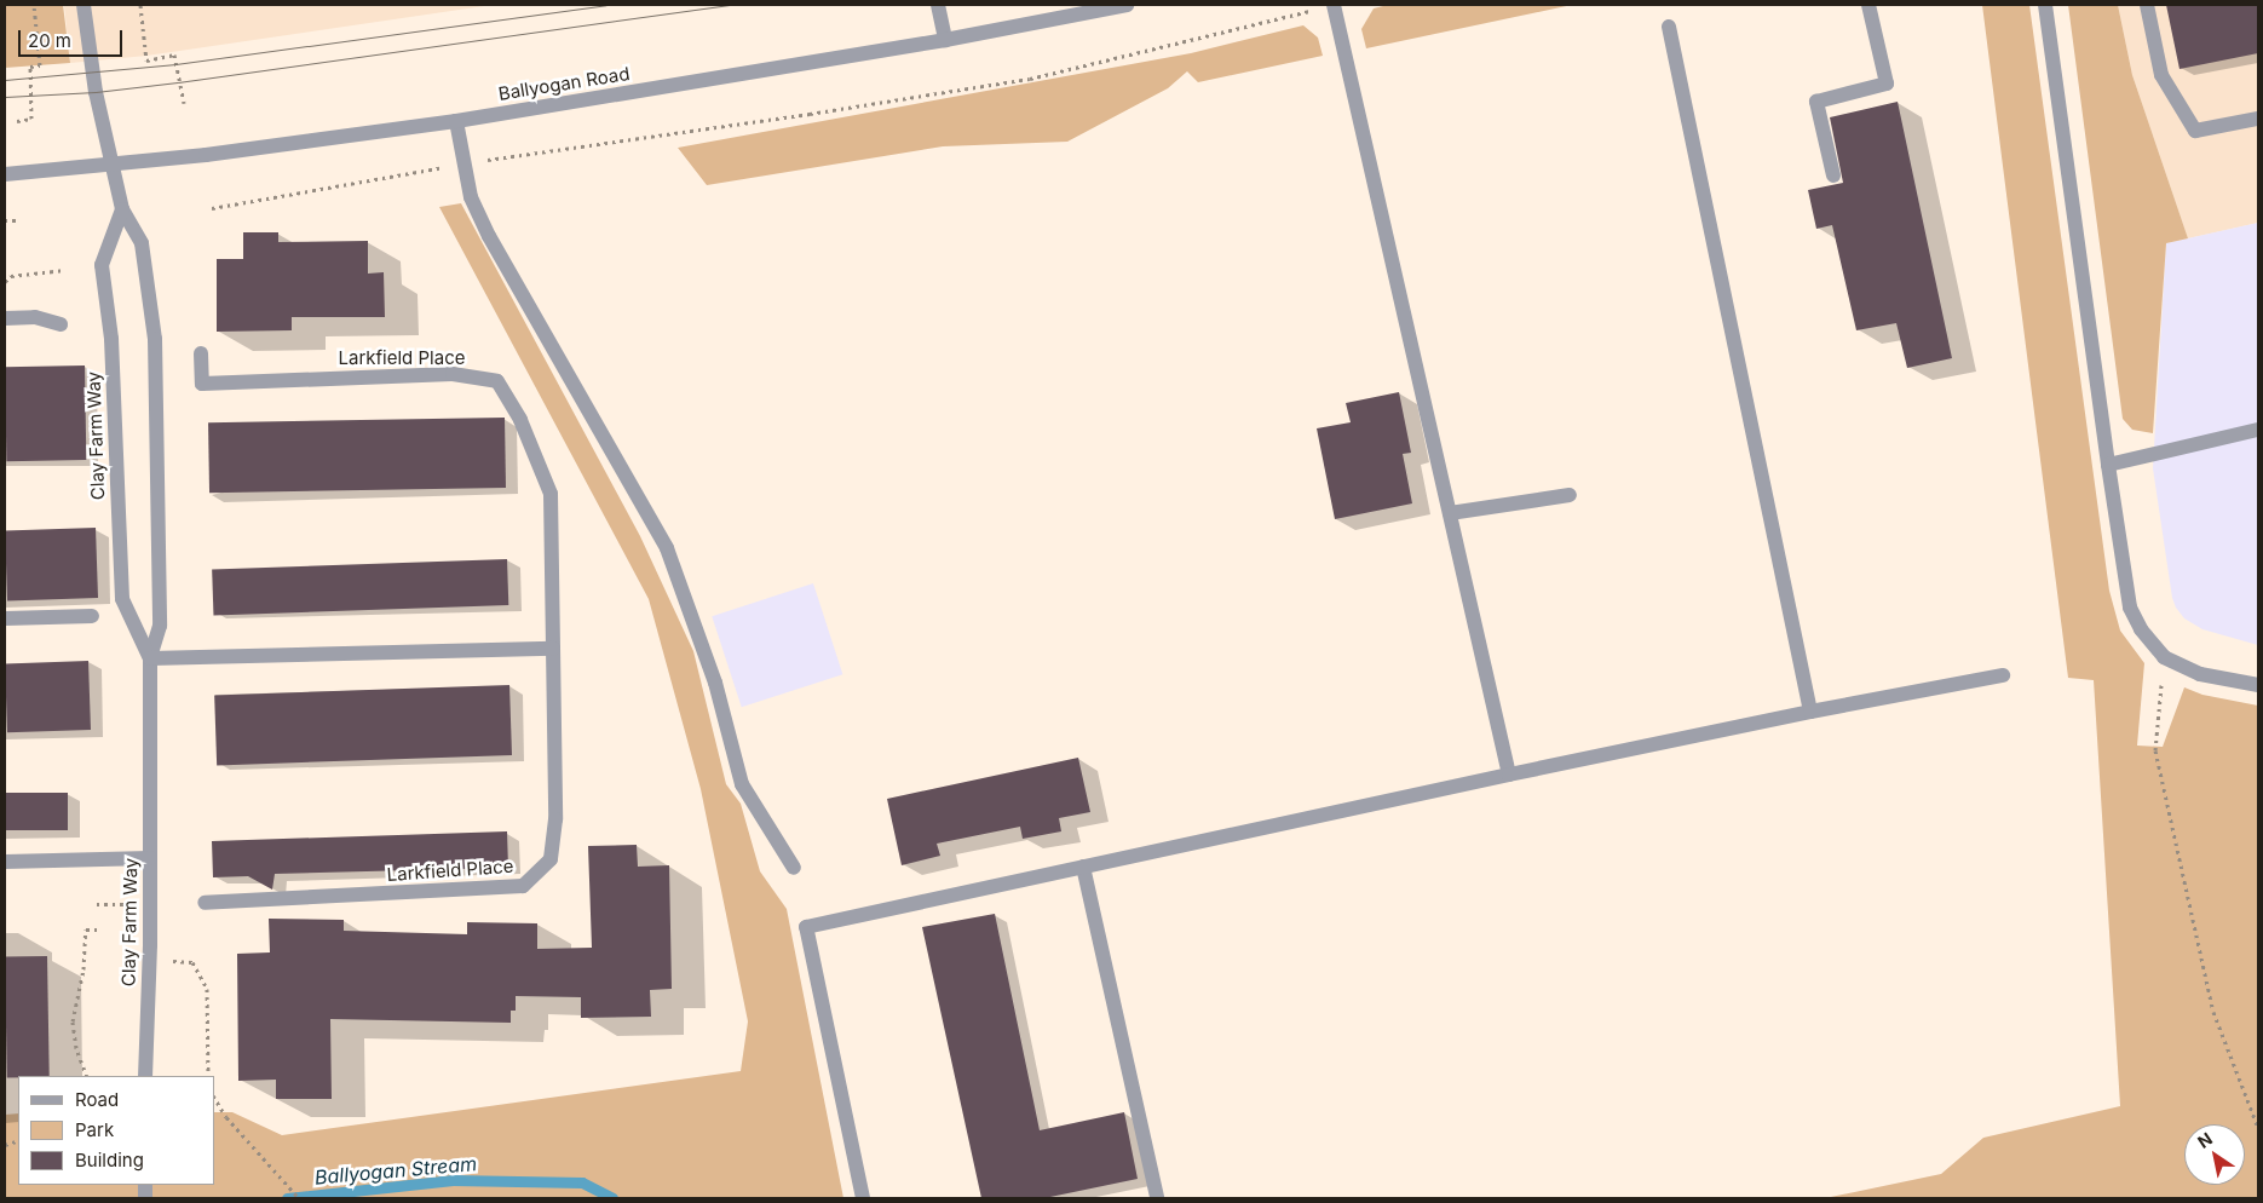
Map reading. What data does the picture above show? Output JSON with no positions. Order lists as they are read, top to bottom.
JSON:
{
  "streets": {
    "street": ["Ballyogan Road", "Larkfield Place", "Clay Farm Way"]
  },
  "crossings": [
    ["Ballyogan Road", "Clay Farm Way"]
  ],
  "water": ["Ballyogan Stream"],
  "legend": ["Road", "Park", "Building"],
  "scale_bar": "20 m",
  "north": "top left"
}
